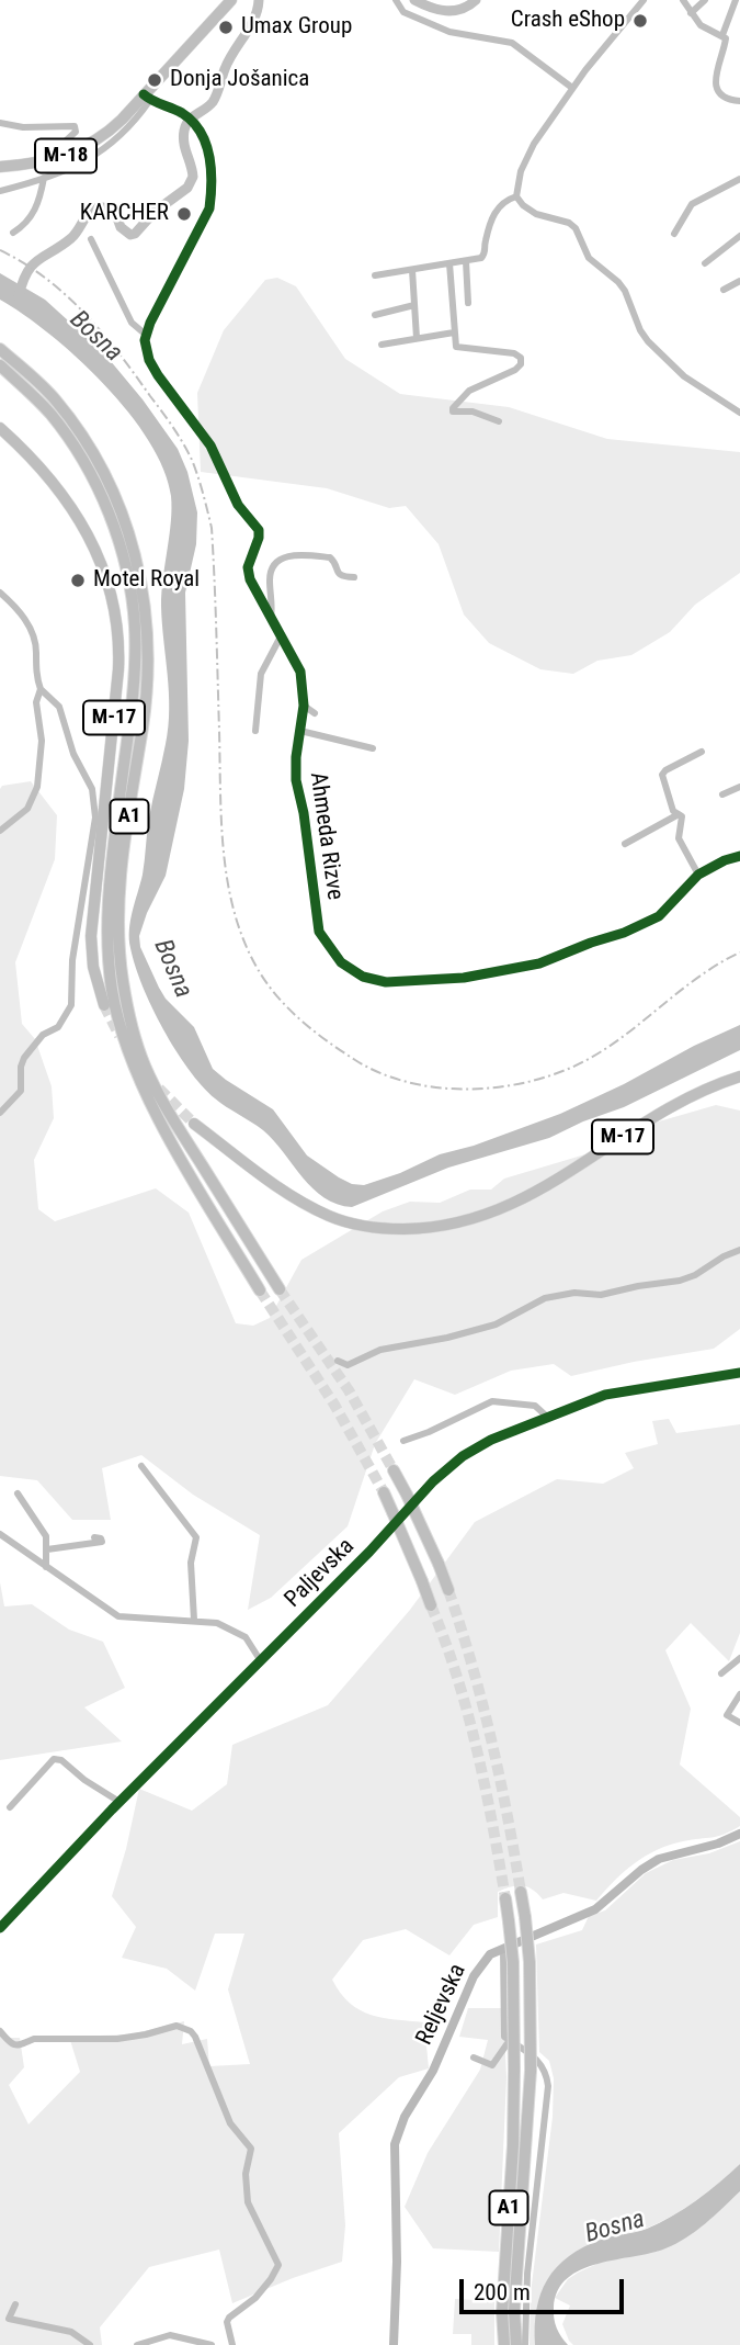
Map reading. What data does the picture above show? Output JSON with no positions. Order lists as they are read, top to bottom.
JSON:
{
  "streets": {
    "highway": ["A1"],
    "main road": ["M-18", "M-17", "Reljevska"],
    "street": ["Ahmeda Rizve", "Paljevska"]
  },
  "water": ["Bosna"],
  "places": [
    "Crash eShop",
    "Umax Group",
    "Donja Jošanica",
    "KARCHER",
    "Motel Royal"
  ],
  "scale_bar": "200 m"
}
